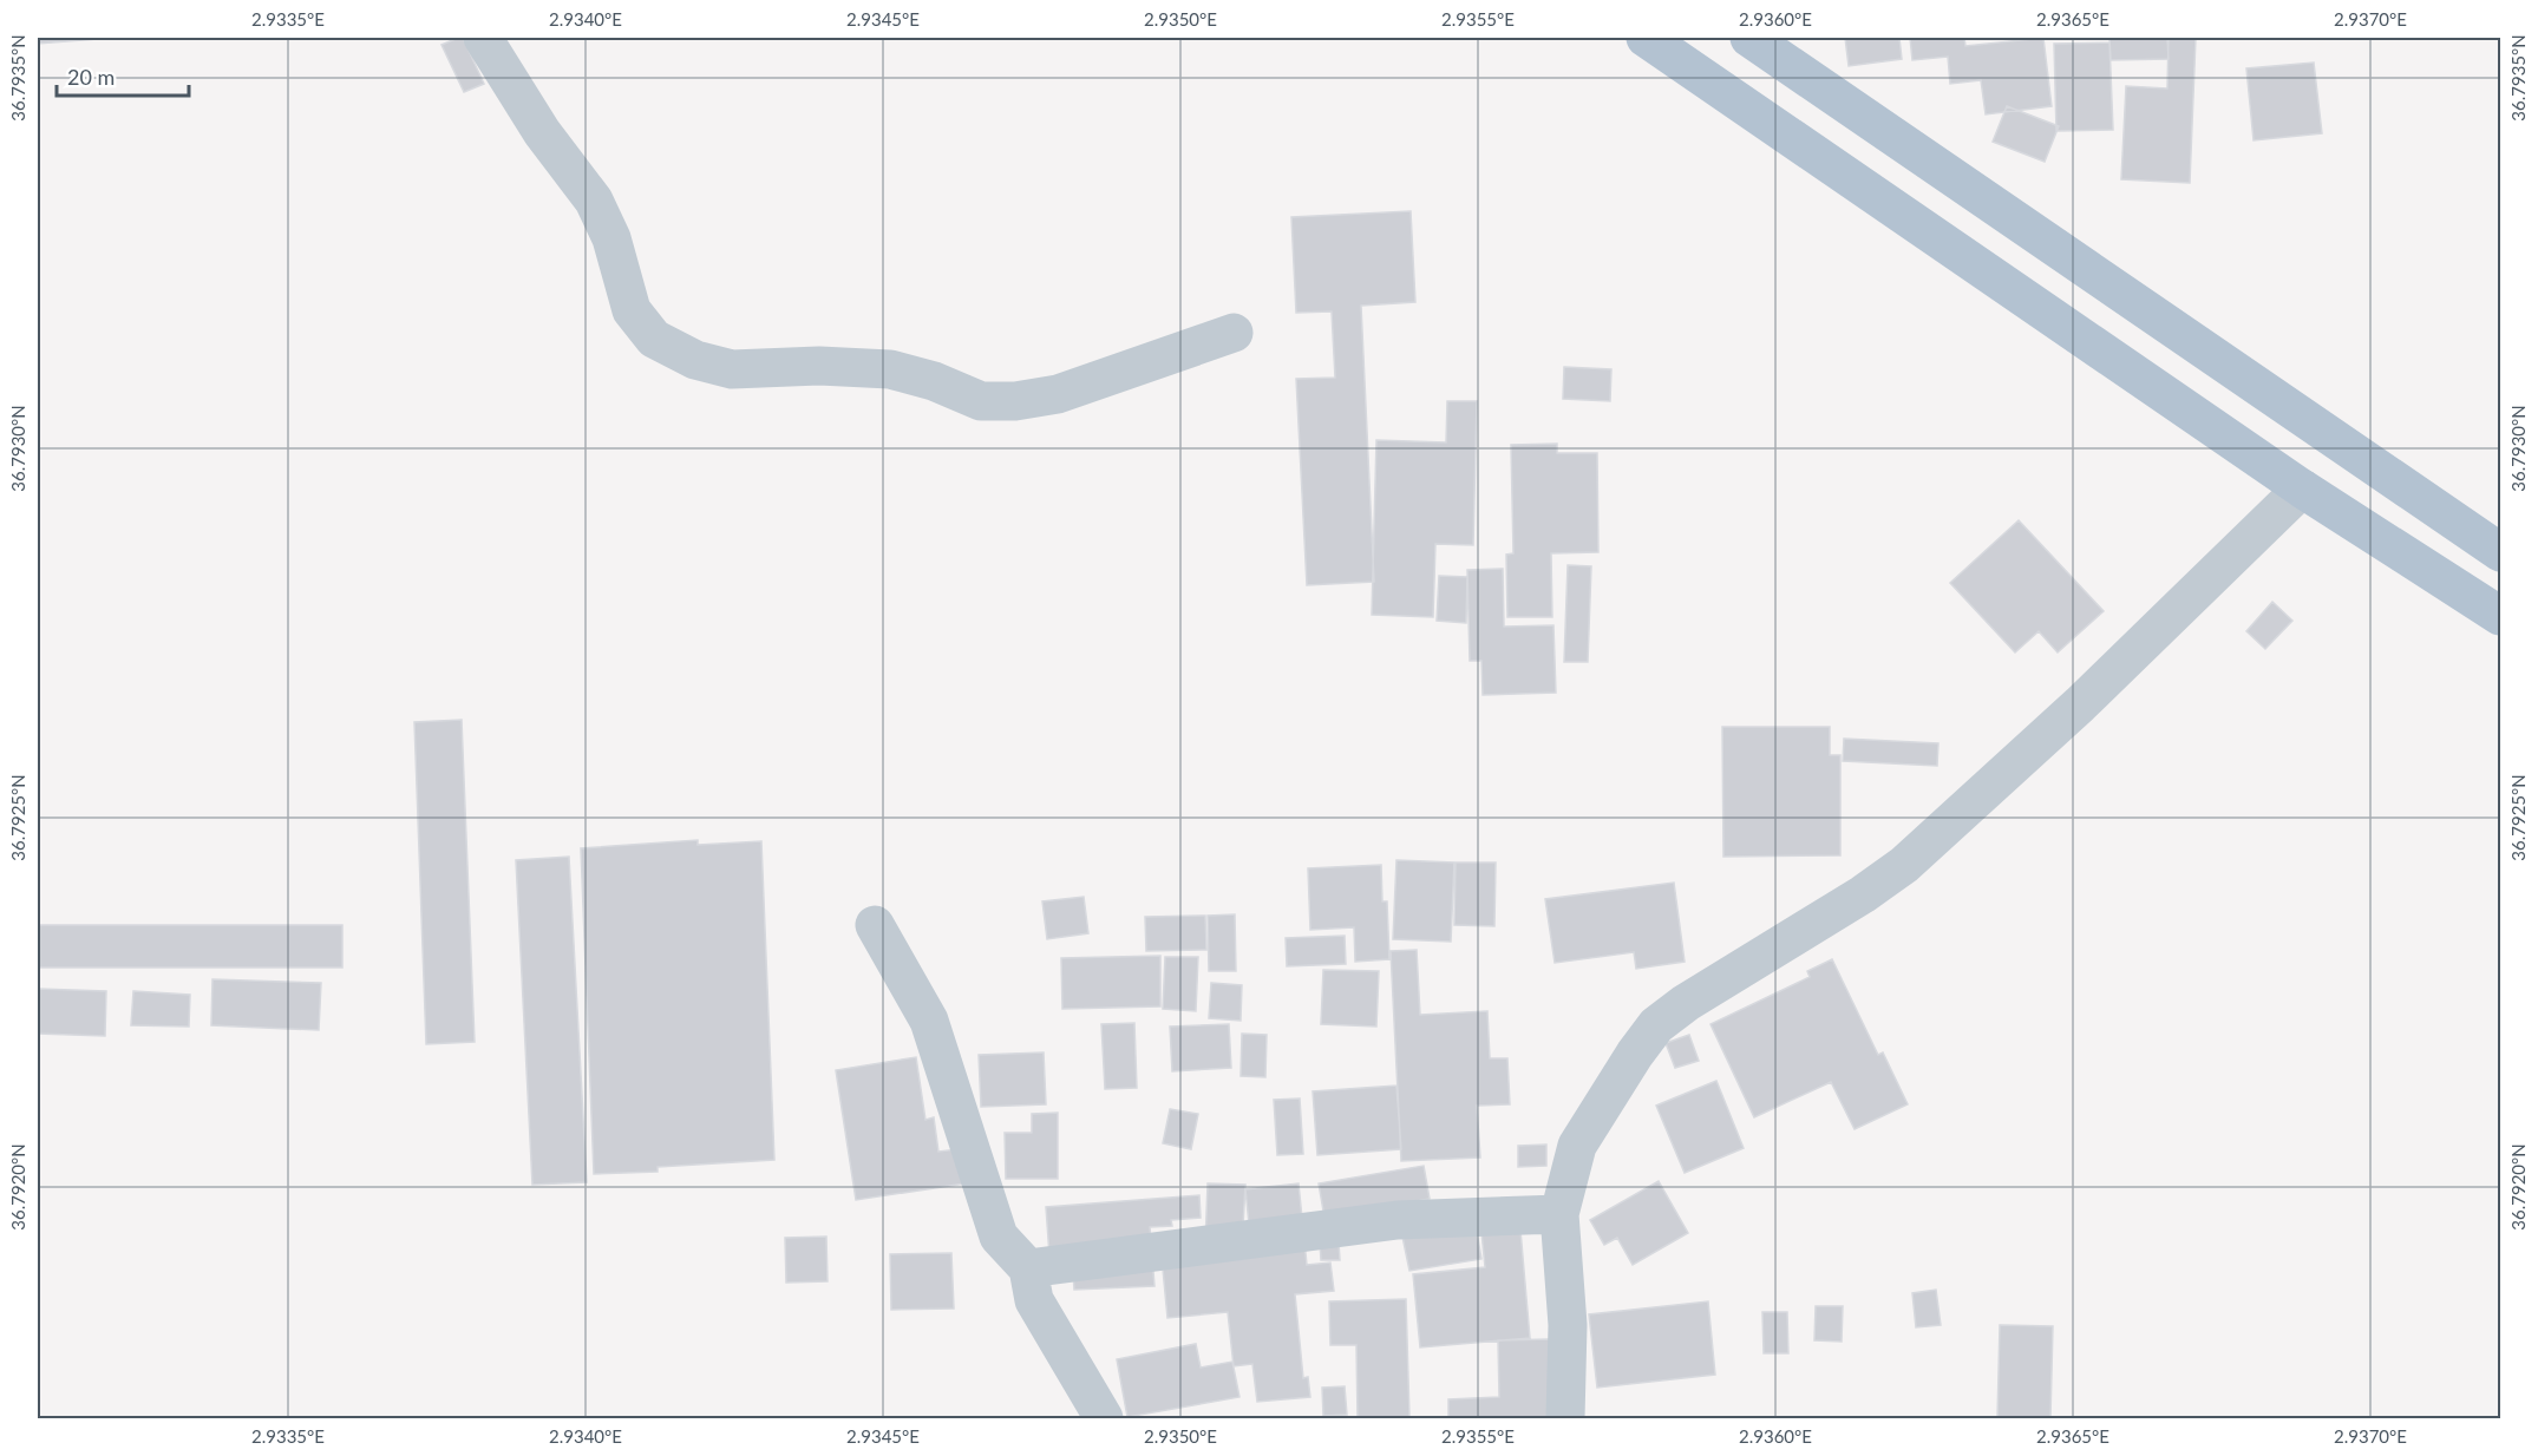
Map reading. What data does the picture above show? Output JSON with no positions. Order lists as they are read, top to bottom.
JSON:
{
  "scale_bar": "20 m",
  "coordinates": [
    "2.9335°E",
    "2.9340°E",
    "2.9345°E",
    "2.9350°E",
    "2.9355°E",
    "2.9360°E",
    "2.9365°E",
    "2.9370°E",
    "36.7935°N",
    "36.7930°N",
    "36.7925°N",
    "36.7920°N"
  ]
}
